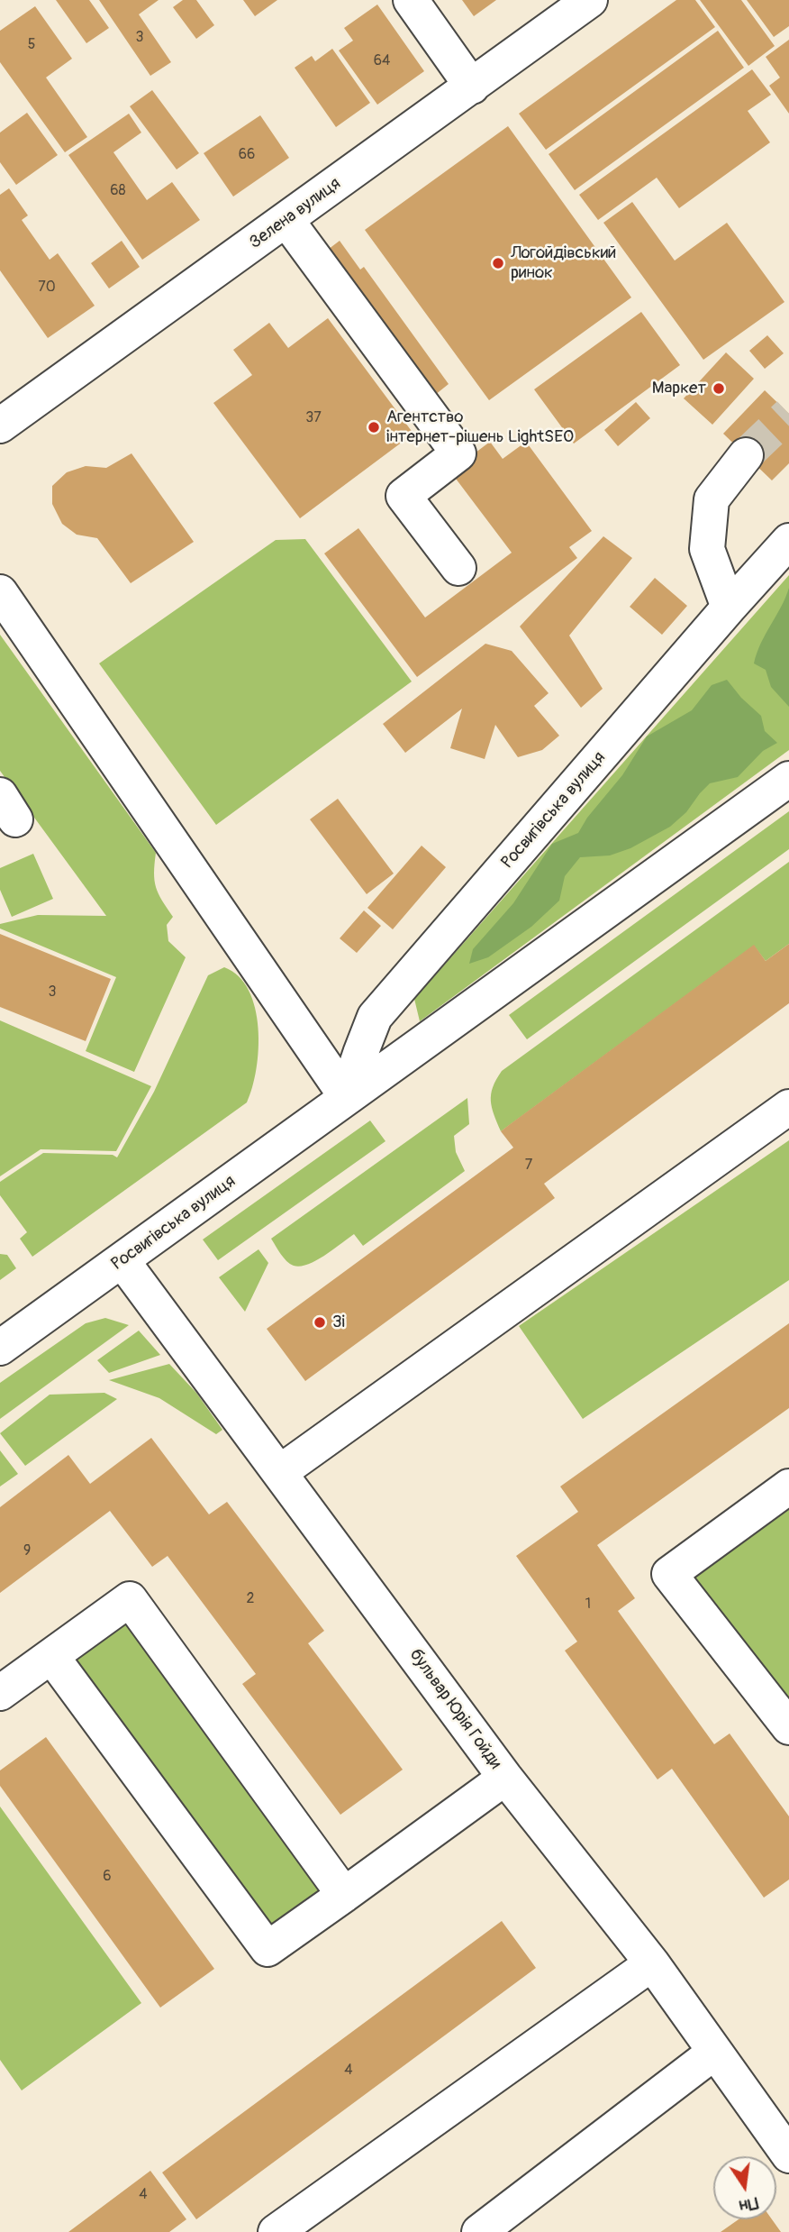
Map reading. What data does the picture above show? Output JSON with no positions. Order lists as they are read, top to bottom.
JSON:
{
  "streets": {
    "street": ["Зелена вулиця", "Росвигівська вулиця", "бульвар Юрія Гойди"]
  },
  "crossings": [
    ["Росвигівська вулиця", "бульвар Юрія Гойди"]
  ],
  "places": [
    "Логойдівський ринок",
    "Маркет",
    "Агентство інтернет-рішень LightSEO",
    "3і"
  ],
  "house_numbers": [
    "3",
    "5",
    "64",
    "66",
    "68",
    "70",
    "37",
    "3",
    "7",
    "9",
    "2",
    "1",
    "6",
    "4",
    "4"
  ],
  "north": "bottom"
}
